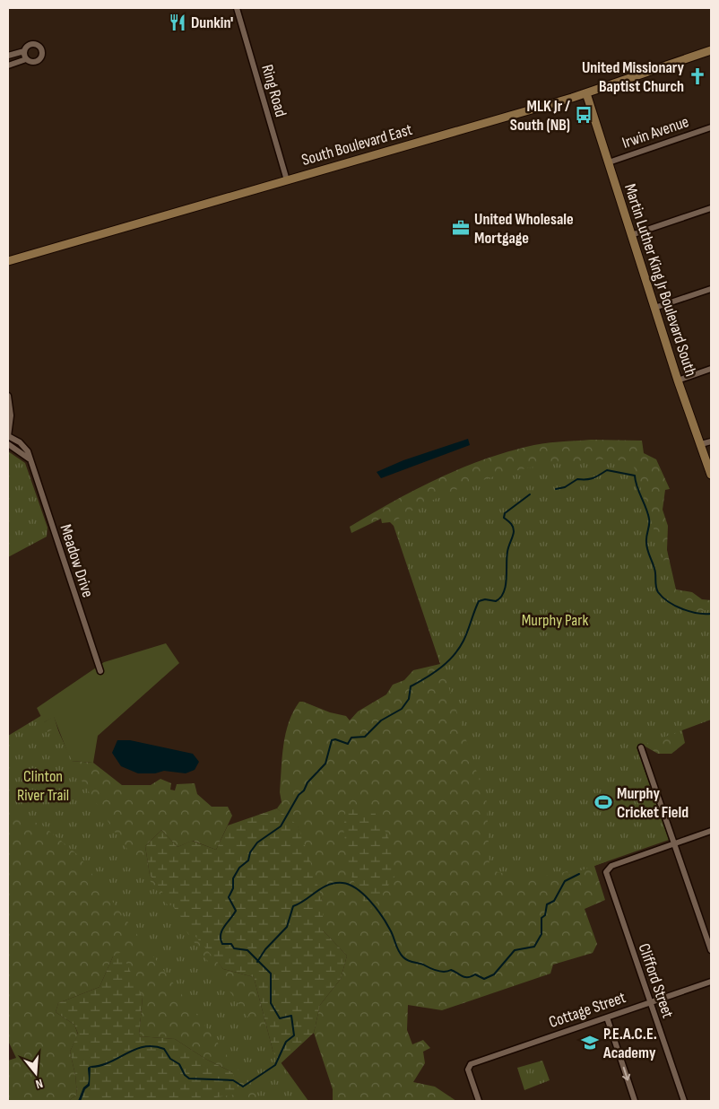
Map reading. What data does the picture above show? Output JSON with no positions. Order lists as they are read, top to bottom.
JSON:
{
  "streets": {
    "street": [
      "Ring Road",
      "Irwin Avenue",
      "South Boulevard East",
      "Martin Luther King Jr Boulevard South",
      "Meadow Drive",
      "Clifford Street",
      "Cottage Street"
    ]
  },
  "crossings": [
    ["Ring Road", "South Boulevard East"],
    ["Irwin Avenue", "Martin Luther King Jr Boulevard South"],
    ["South Boulevard East", "Martin Luther King Jr Boulevard South"],
    ["Clifford Street", "Cottage Street"]
  ],
  "parks": ["Murphy Park", "Clinton River Trail"],
  "places": {
    "restaurant": ["Dunkin'"],
    "church": ["United Missionary Baptist Church"],
    "bus stop": ["MLK Jr / South (NB)"],
    "office": ["United Wholesale Mortgage"],
    "sports": ["Murphy Cricket Field"],
    "school or university": ["P.E.A.C.E. Academy"]
  },
  "north": "bottom"
}
